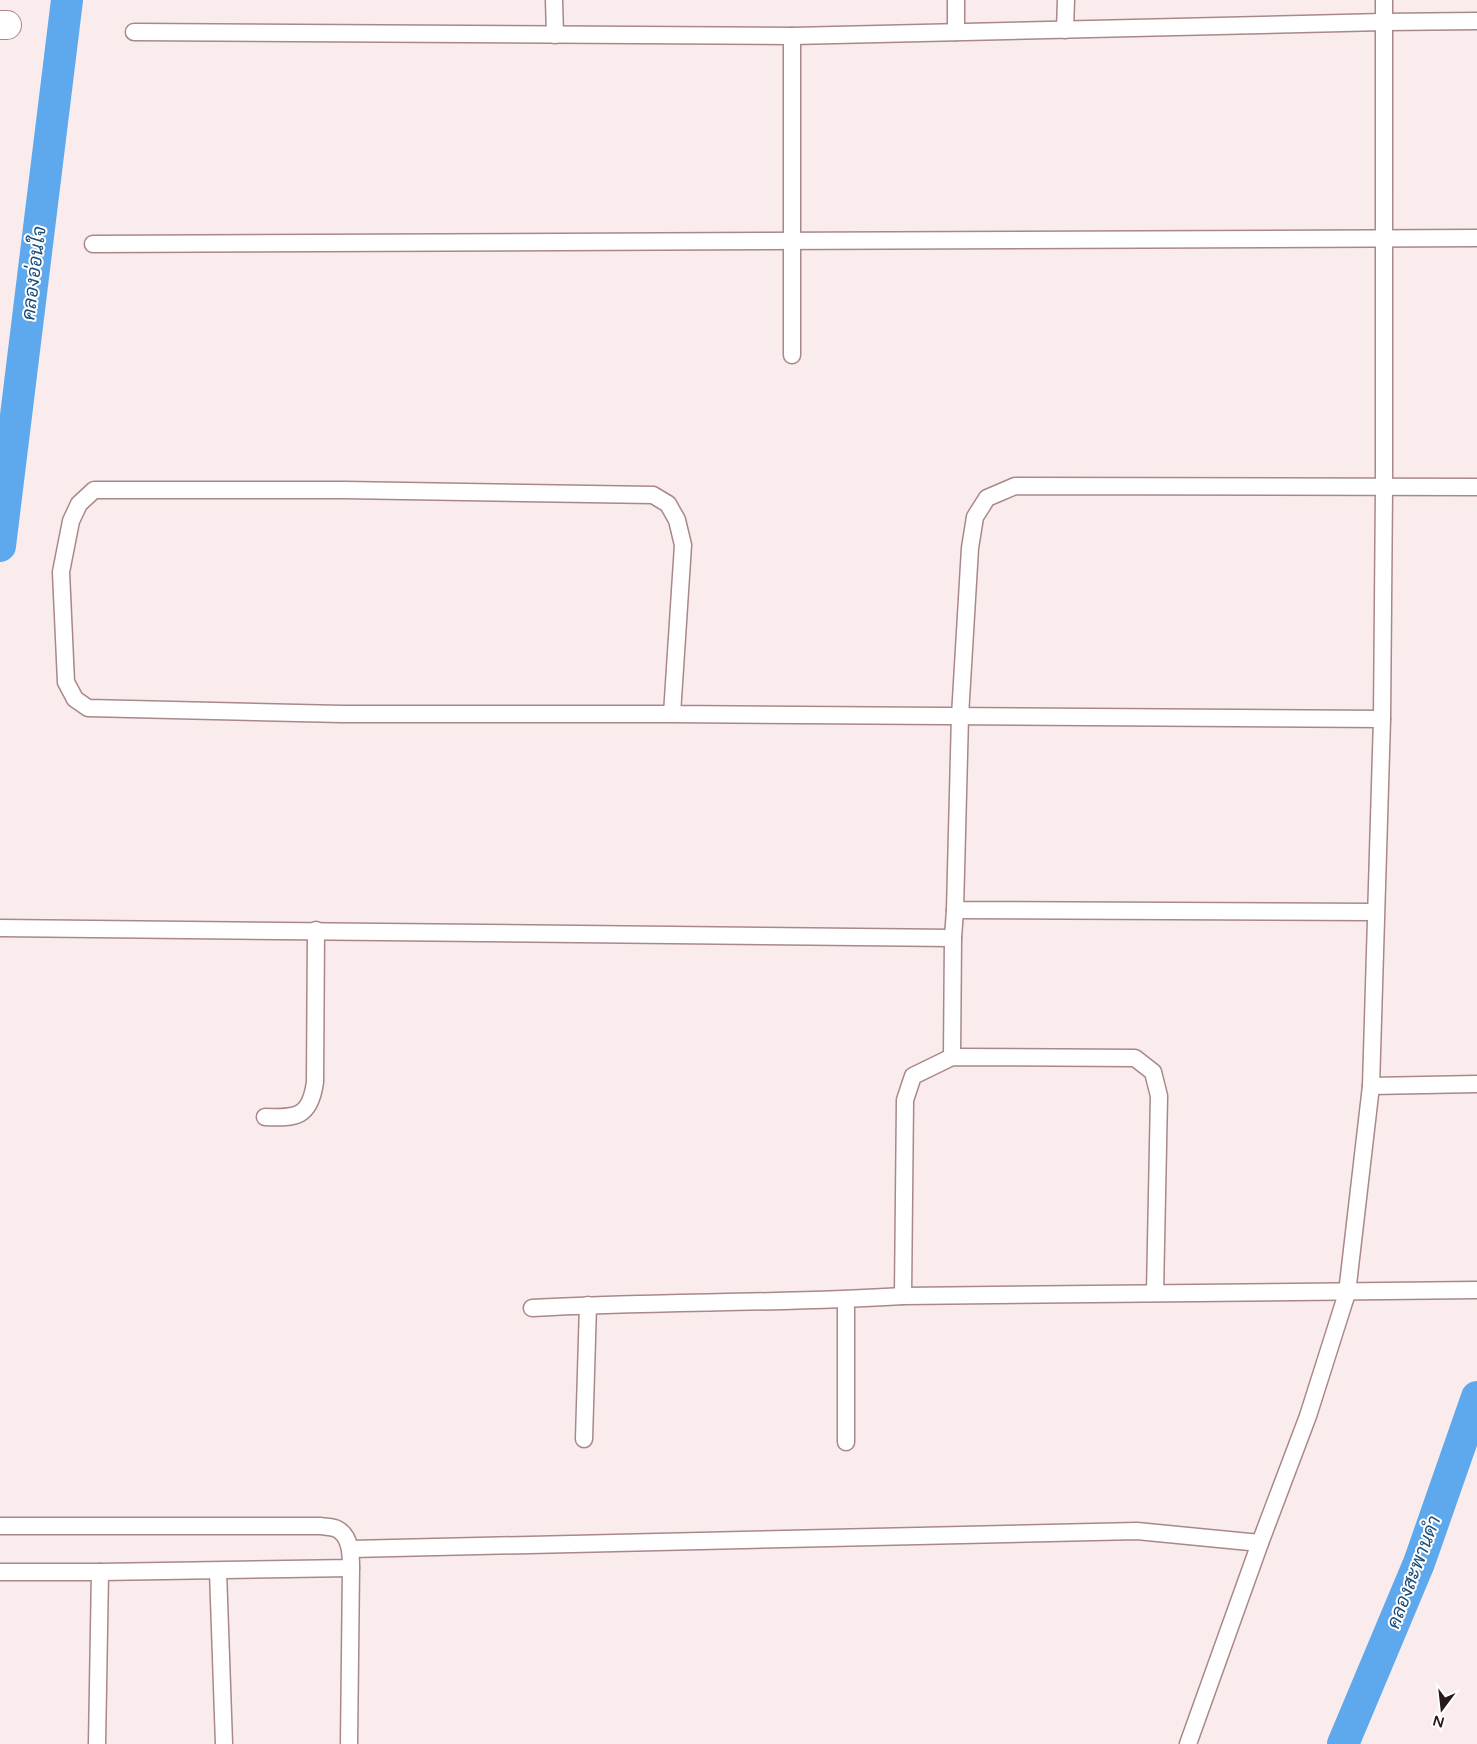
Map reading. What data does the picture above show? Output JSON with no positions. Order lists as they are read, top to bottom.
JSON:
{
  "water": ["คลองอ่อนใจ", "คลองสะพานดำ"],
  "north": "bottom"
}
